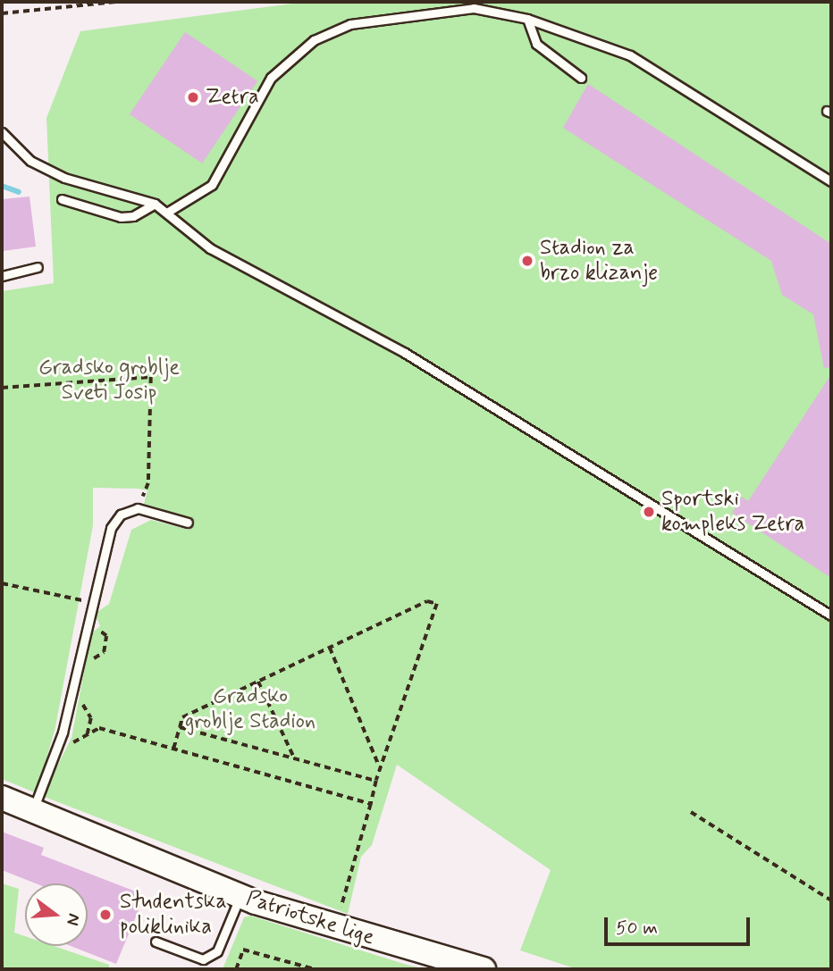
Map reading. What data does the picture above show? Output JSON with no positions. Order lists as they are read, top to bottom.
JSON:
{
  "streets": {
    "street": ["Patriotske lige"]
  },
  "parks": ["Gradsko groblje Sveti Josip", "Gradsko groblje Stadion"],
  "places": [
    "Zetra",
    "Stadion za brzo klizanje",
    "Sportski kompleks Zetra",
    "Studentska poliklinika"
  ],
  "scale_bar": "50 m",
  "north": "right"
}
